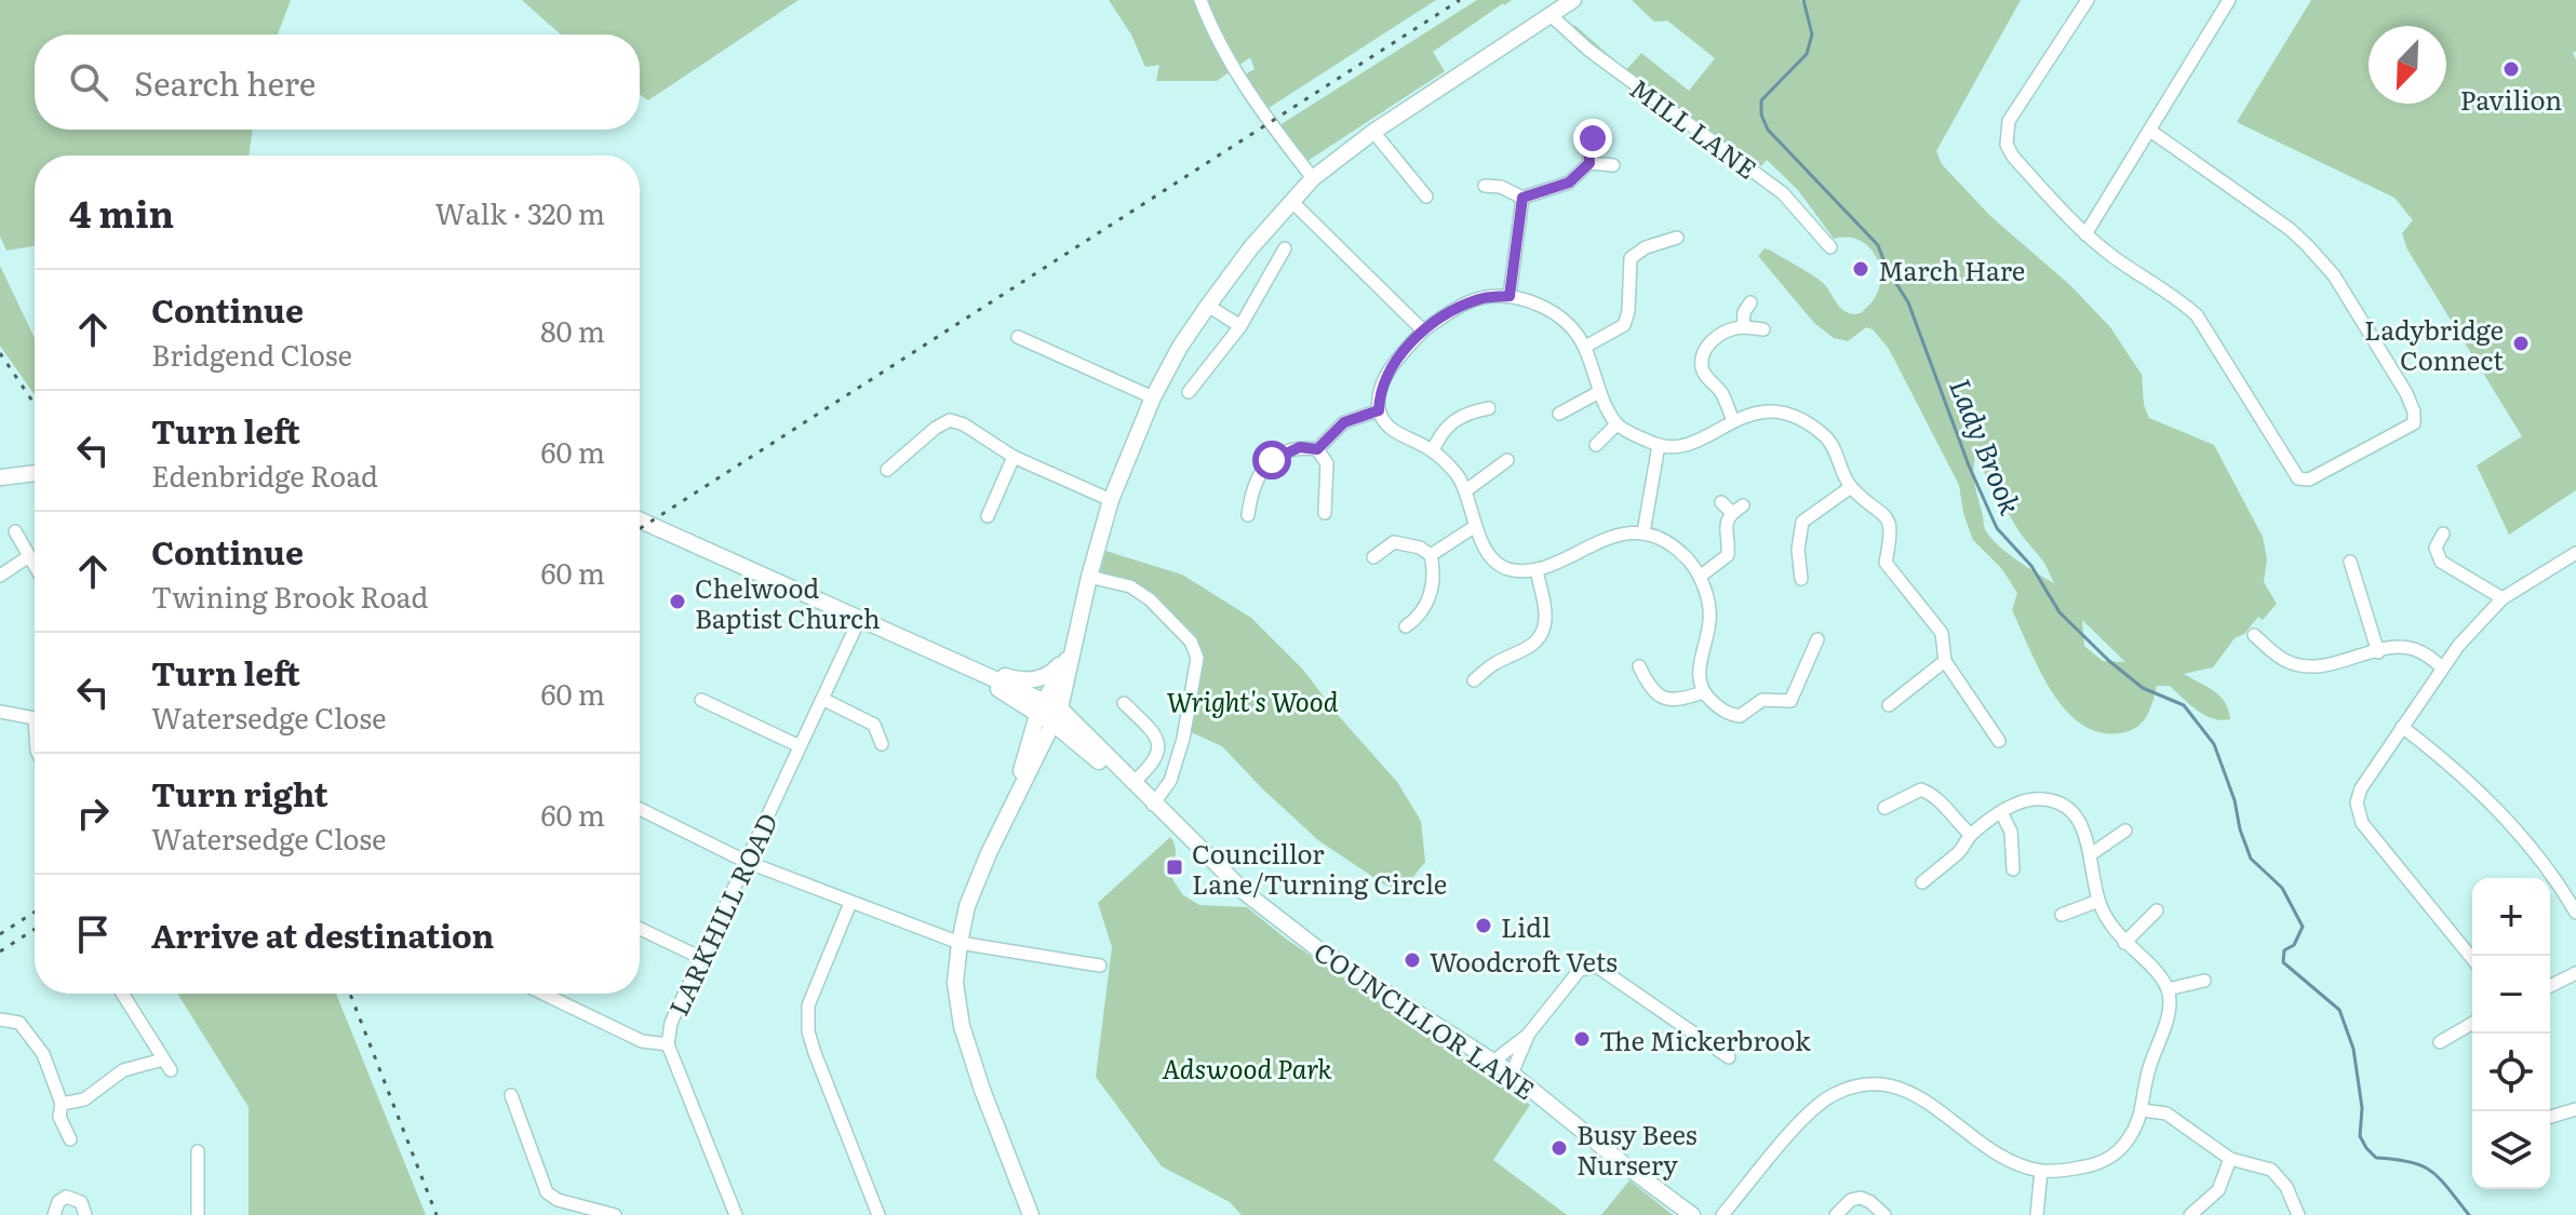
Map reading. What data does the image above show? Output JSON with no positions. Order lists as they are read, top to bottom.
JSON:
{
  "streets": {
    "street": ["MILL LANE", "LARKHILL ROAD", "COUNCILLOR LANE"]
  },
  "water": ["Lady Brook"],
  "parks": ["Wright's Wood", "Adswood Park"],
  "places": {
    "other": [
      "Pavilion",
      "March Hare",
      "Ladybridge Connect",
      "Chelwood Baptist Church",
      "Lidl",
      "Woodcroft Vets",
      "The Mickerbrook",
      "Busy Bees Nursery"
    ],
    "transit": ["Councillor Lane/Turning Circle"]
  },
  "north": "bottom left",
  "page": {
    "search": "Search here",
    "heading": ["4 min", "Walk · 320 m"],
    "list": [
      ["Continue", "Bridgend Close", "80 m"],
      ["Turn left", "Edenbridge Road", "60 m"],
      ["Continue", "Twining Brook Road", "60 m"],
      ["Turn left", "Watersedge Close", "60 m"],
      ["Turn right", "Watersedge Close", "60 m"],
      "Arrive at destination"
    ],
    "map_buttons": ["+", "−"]
  }
}
